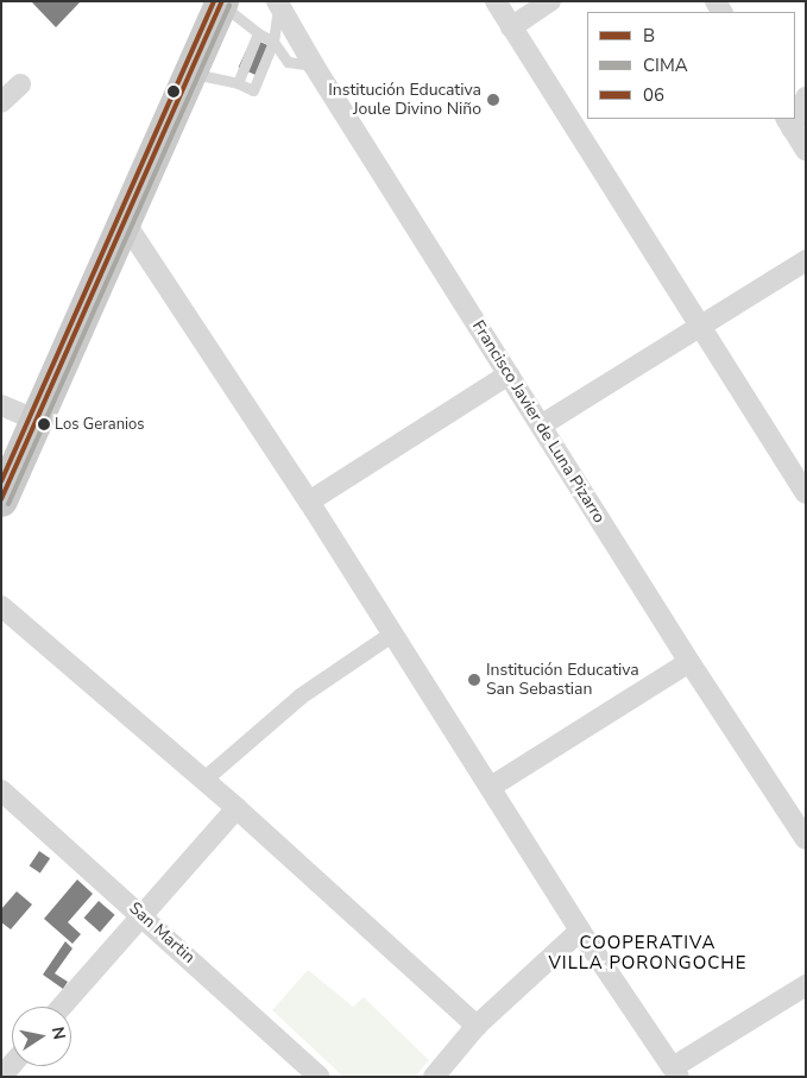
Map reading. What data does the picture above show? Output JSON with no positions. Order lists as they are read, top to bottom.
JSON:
{
  "streets": {
    "street": ["Francisco Javier de Luna Pizarro", "San Martin"]
  },
  "districts": ["COOPERATIVA VILLA PORONGOCHE"],
  "places": ["Institución Educativa Joule Divino Niño", "Los Geranios", "Institución Educativa San Sebastian"],
  "lines": ["transit line B", "transit line 06", "transit line CIMA"],
  "legend": ["B", "CIMA", "06"],
  "north": "right"
}
